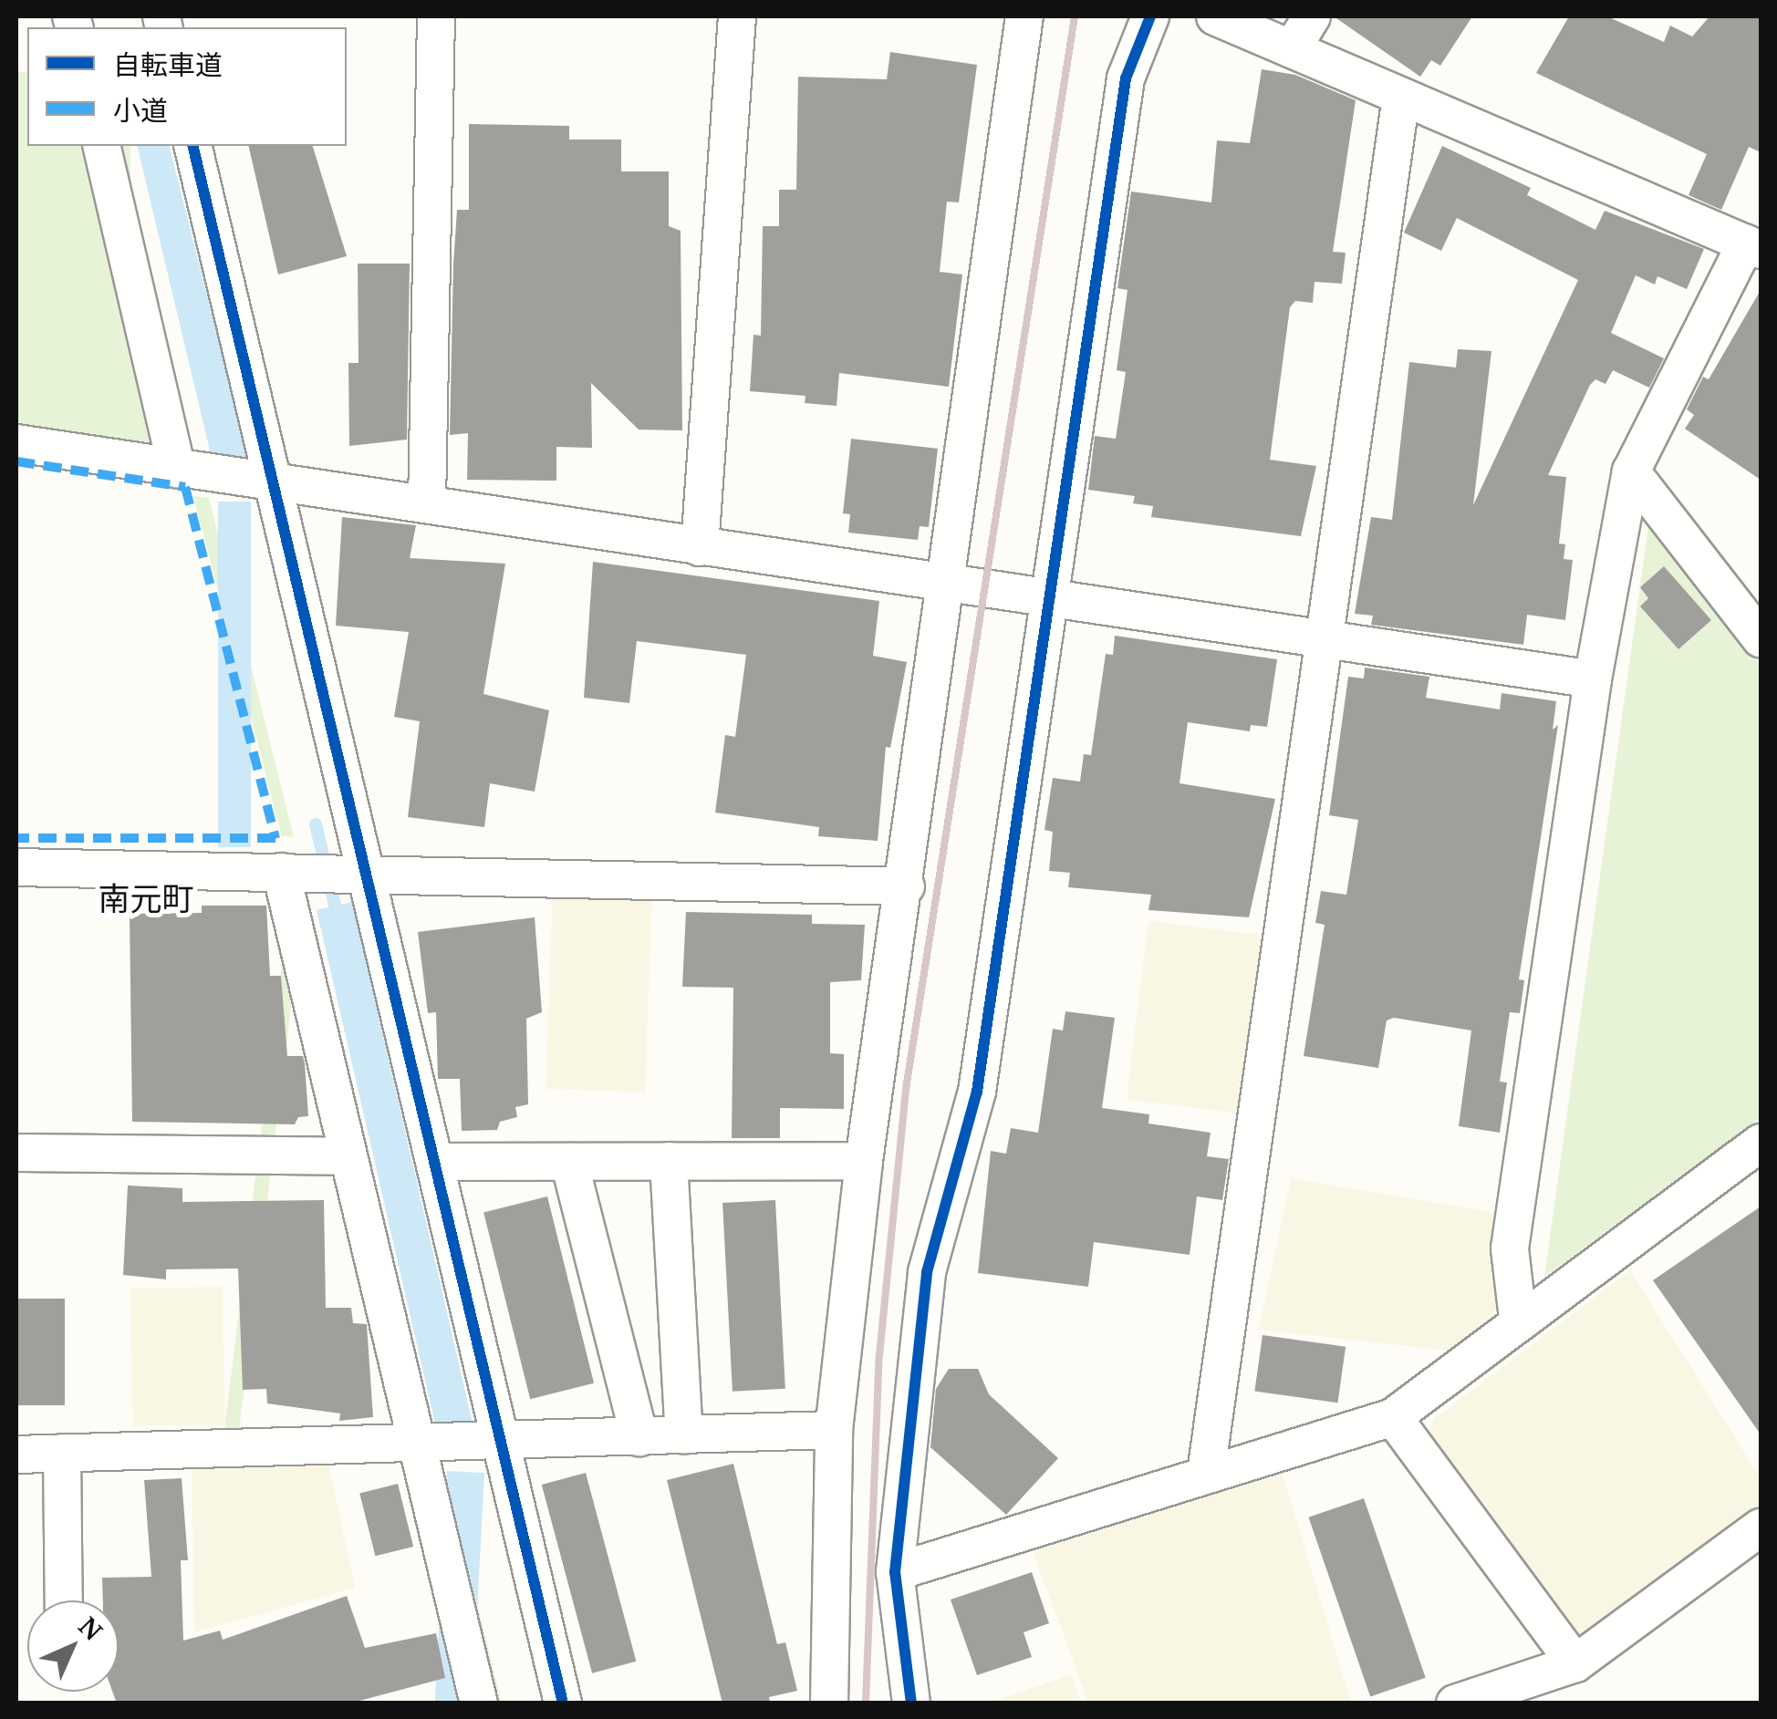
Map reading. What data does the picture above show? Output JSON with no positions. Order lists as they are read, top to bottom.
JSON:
{
  "districts": ["南元町"],
  "legend": ["自転車道", "小道"],
  "north": "top right"
}
